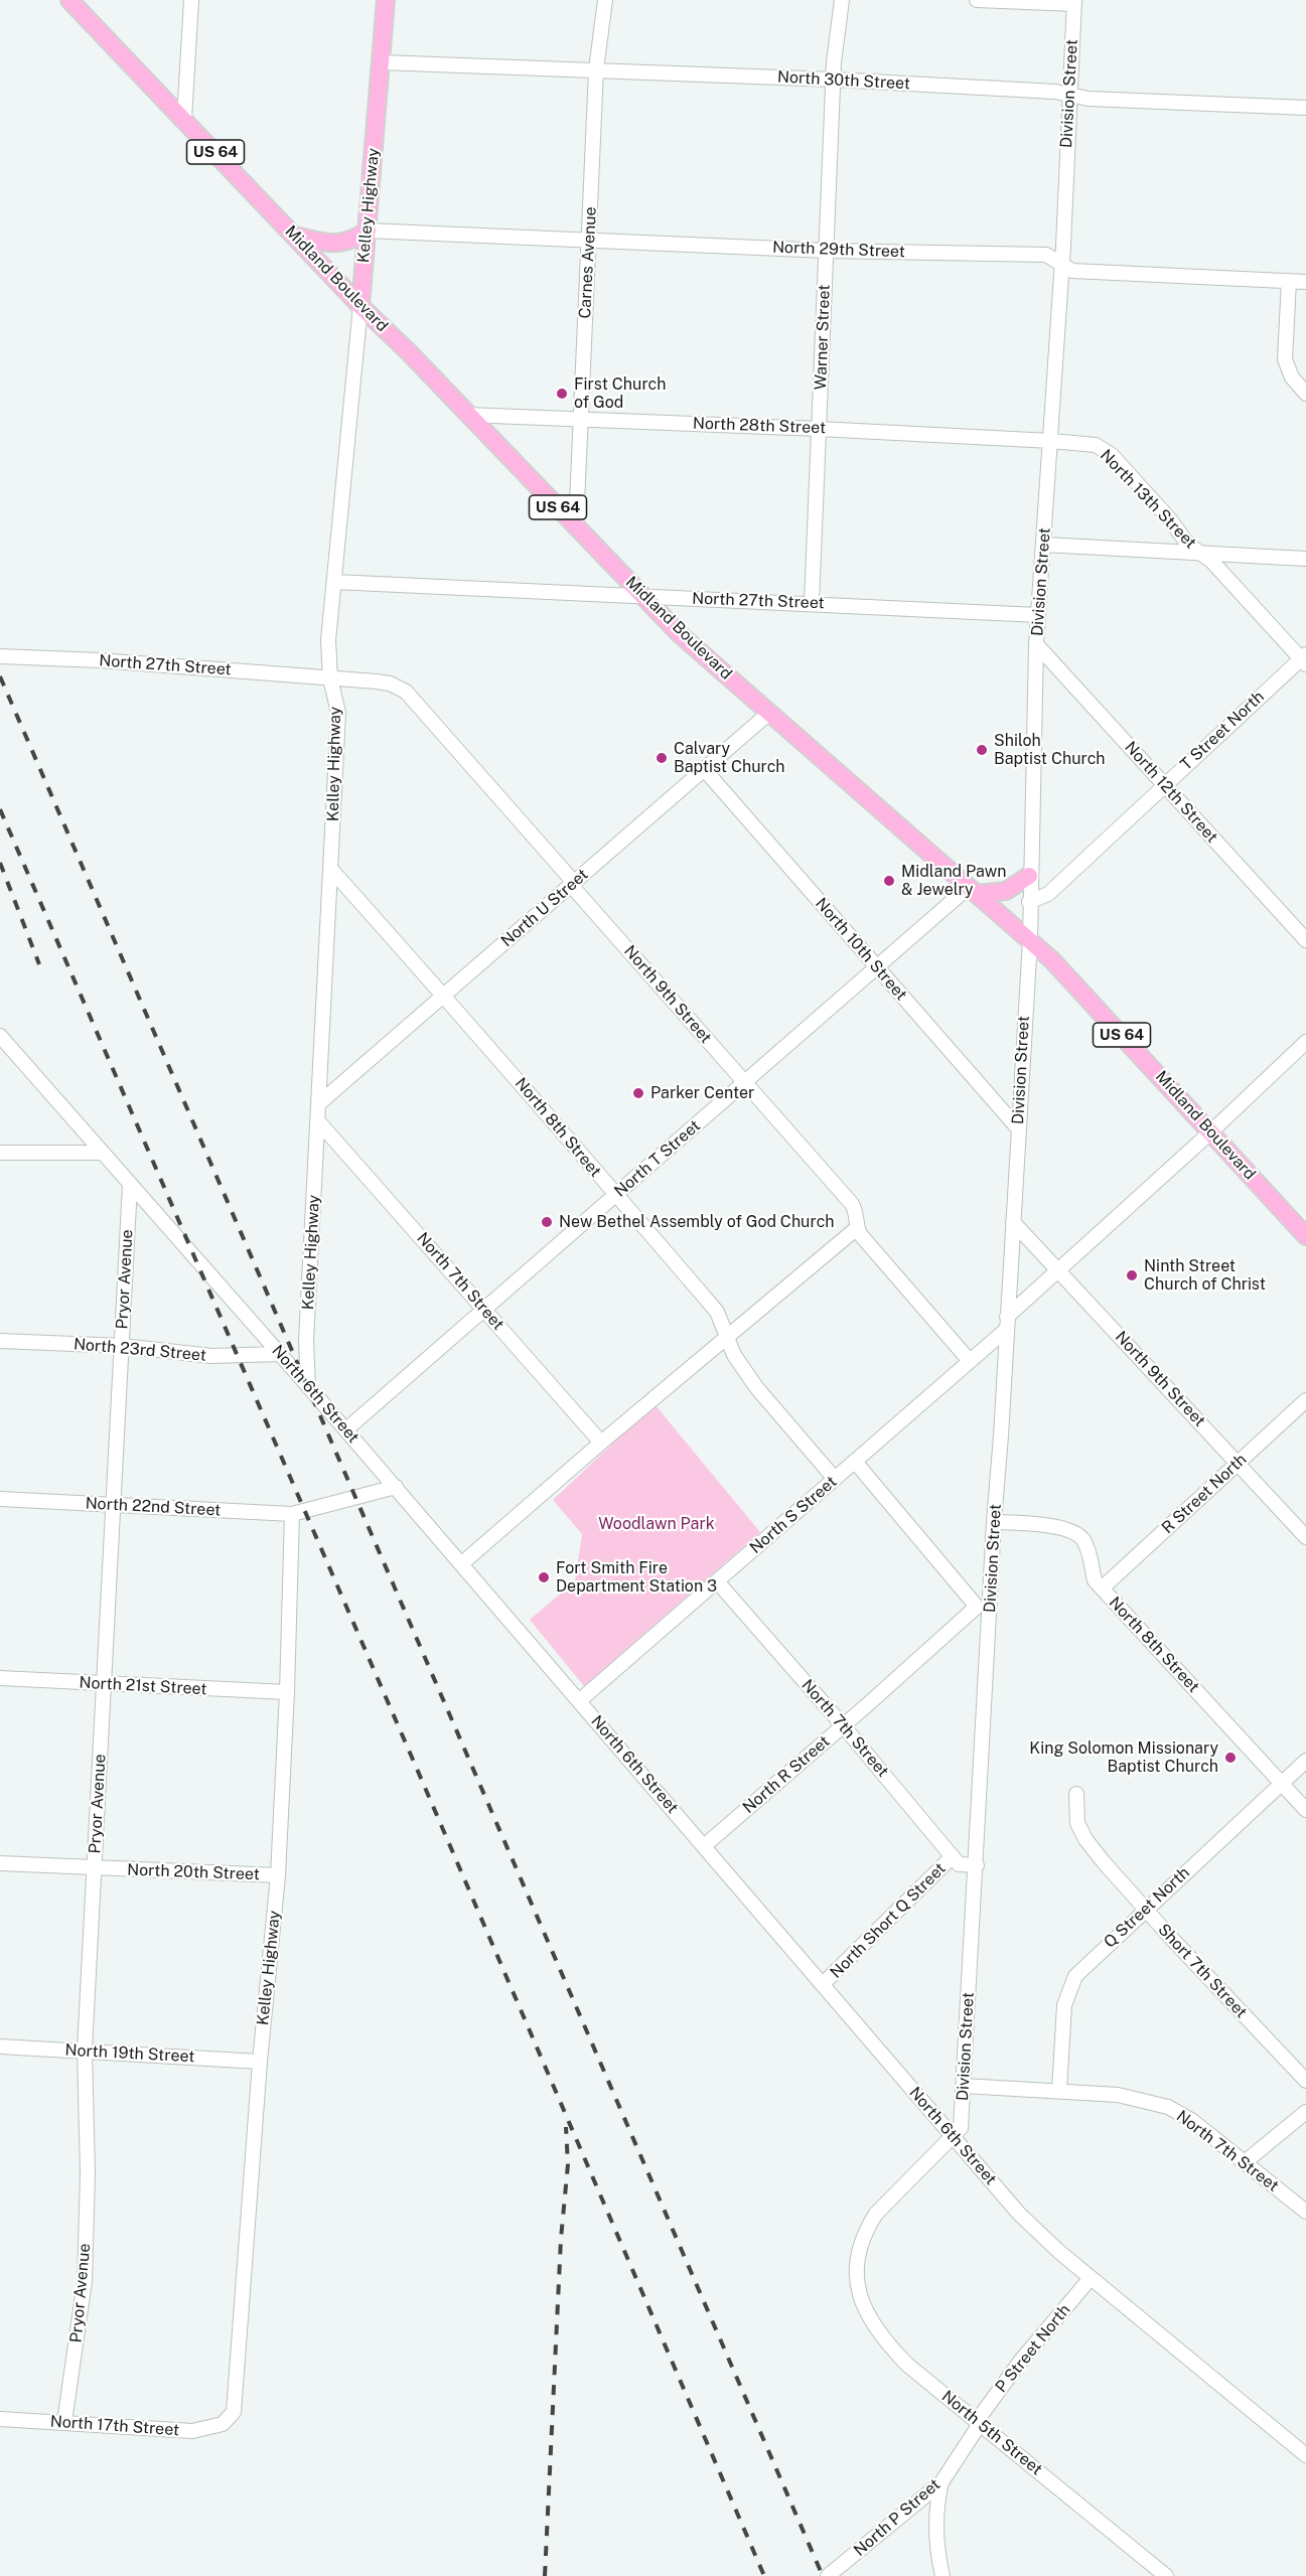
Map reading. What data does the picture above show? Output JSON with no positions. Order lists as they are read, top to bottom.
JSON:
{
  "streets": {
    "main road": ["US 64", "Kelley Highway", "Midland Boulevard"],
    "street": [
      "North 30th Street",
      "Division Street",
      "North 29th Street",
      "Carnes Avenue",
      "Warner Street",
      "North 28th Street",
      "North 13th Street",
      "North 27th Street",
      "T Street North",
      "North 12th Street",
      "North U Street",
      "North 10th Street",
      "North 9th Street",
      "North 8th Street",
      "North T Street",
      "Pryor Avenue",
      "North 7th Street",
      "North 23rd Street",
      "North 6th Street",
      "R Street North",
      "North 22nd Street",
      "North S Street",
      "North 21st Street",
      "North R Street",
      "North 20th Street",
      "Q Street North",
      "North Short Q Street",
      "Short 7th Street",
      "North 19th Street",
      "P Street North",
      "North 17th Street",
      "North 5th Street",
      "North P Street"
    ]
  },
  "crossings": [
    ["North 30th Street", "Division Street"],
    ["North 30th Street", "Kelley Highway"],
    ["North 30th Street", "Carnes Avenue"],
    ["North 30th Street", "Warner Street"],
    ["Division Street", "North 29th Street"],
    ["Division Street", "Midland Boulevard"],
    ["Division Street", "North 28th Street"],
    ["Division Street", "North 13th Street"],
    ["Division Street", "North 27th Street"],
    ["Division Street", "T Street North"],
    ["Division Street", "North 12th Street"],
    ["Division Street", "North 10th Street"],
    ["Division Street", "North 9th Street"],
    ["Division Street", "North 8th Street"],
    ["Division Street", "North 7th Street"],
    ["Division Street", "North 6th Street"],
    ["Division Street", "North S Street"],
    ["Division Street", "North R Street"],
    ["Division Street", "North 5th Street"],
    ["Kelley Highway", "North 29th Street"],
    ["Kelley Highway", "Midland Boulevard"],
    ["Kelley Highway", "North 27th Street"],
    ["Kelley Highway", "North U Street"],
    ["Kelley Highway", "North 9th Street"],
    ["Kelley Highway", "North 8th Street"],
    ["Kelley Highway", "North 7th Street"],
    ["Kelley Highway", "North 6th Street"],
    ["Kelley Highway", "North 22nd Street"],
    ["Kelley Highway", "North 21st Street"],
    ["Kelley Highway", "North 20th Street"],
    ["Kelley Highway", "North 19th Street"],
    ["Kelley Highway", "North 17th Street"],
    ["North 29th Street", "Carnes Avenue"],
    ["North 29th Street", "Warner Street"],
    ["Carnes Avenue", "Midland Boulevard"],
    ["Carnes Avenue", "North 28th Street"],
    ["Midland Boulevard", "North 28th Street"],
    ["Midland Boulevard", "North 27th Street"],
    ["Midland Boulevard", "North U Street"],
    ["Midland Boulevard", "North T Street"],
    ["Midland Boulevard", "North S Street"],
    ["Warner Street", "North 28th Street"],
    ["Warner Street", "North 27th Street"],
    ["North 28th Street", "North 13th Street"],
    ["North 13th Street", "T Street North"],
    ["North 27th Street", "North 9th Street"],
    ["T Street North", "North 12th Street"],
    ["North U Street", "North 10th Street"],
    ["North U Street", "North 9th Street"],
    ["North U Street", "North 8th Street"],
    ["North 10th Street", "North T Street"],
    ["North 9th Street", "North T Street"],
    ["North 9th Street", "R Street North"],
    ["North 9th Street", "North S Street"],
    ["North 8th Street", "North T Street"],
    ["North 8th Street", "R Street North"],
    ["North 8th Street", "North S Street"],
    ["North 8th Street", "Q Street North"],
    ["North T Street", "North 7th Street"],
    ["North T Street", "North 6th Street"],
    ["Pryor Avenue", "North 23rd Street"],
    ["Pryor Avenue", "North 6th Street"],
    ["Pryor Avenue", "North 22nd Street"],
    ["Pryor Avenue", "North 21st Street"],
    ["Pryor Avenue", "North 20th Street"],
    ["Pryor Avenue", "North 19th Street"],
    ["Pryor Avenue", "North 17th Street"],
    ["North 7th Street", "North S Street"],
    ["North 7th Street", "North R Street"],
    ["North 7th Street", "Q Street North"],
    ["North 7th Street", "North Short Q Street"],
    ["North 23rd Street", "North 6th Street"],
    ["North 6th Street", "North 22nd Street"],
    ["North 6th Street", "North S Street"],
    ["North 6th Street", "North R Street"],
    ["North 6th Street", "North Short Q Street"],
    ["North 6th Street", "P Street North"],
    ["North 6th Street", "North 5th Street"],
    ["Q Street North", "Short 7th Street"],
    ["P Street North", "North 5th Street"],
    ["P Street North", "North P Street"],
    ["North 5th Street", "North P Street"]
  ],
  "parks": ["Woodlawn Park"],
  "places": [
    "First Church of God",
    "Shiloh Baptist Church",
    "Calvary Baptist Church",
    "Midland Pawn & Jewelry",
    "Parker Center",
    "New Bethel Assembly of God Church",
    "Ninth Street Church of Christ",
    "Fort Smith Fire Department Station 3",
    "King Solomon Missionary Baptist Church"
  ]
}
